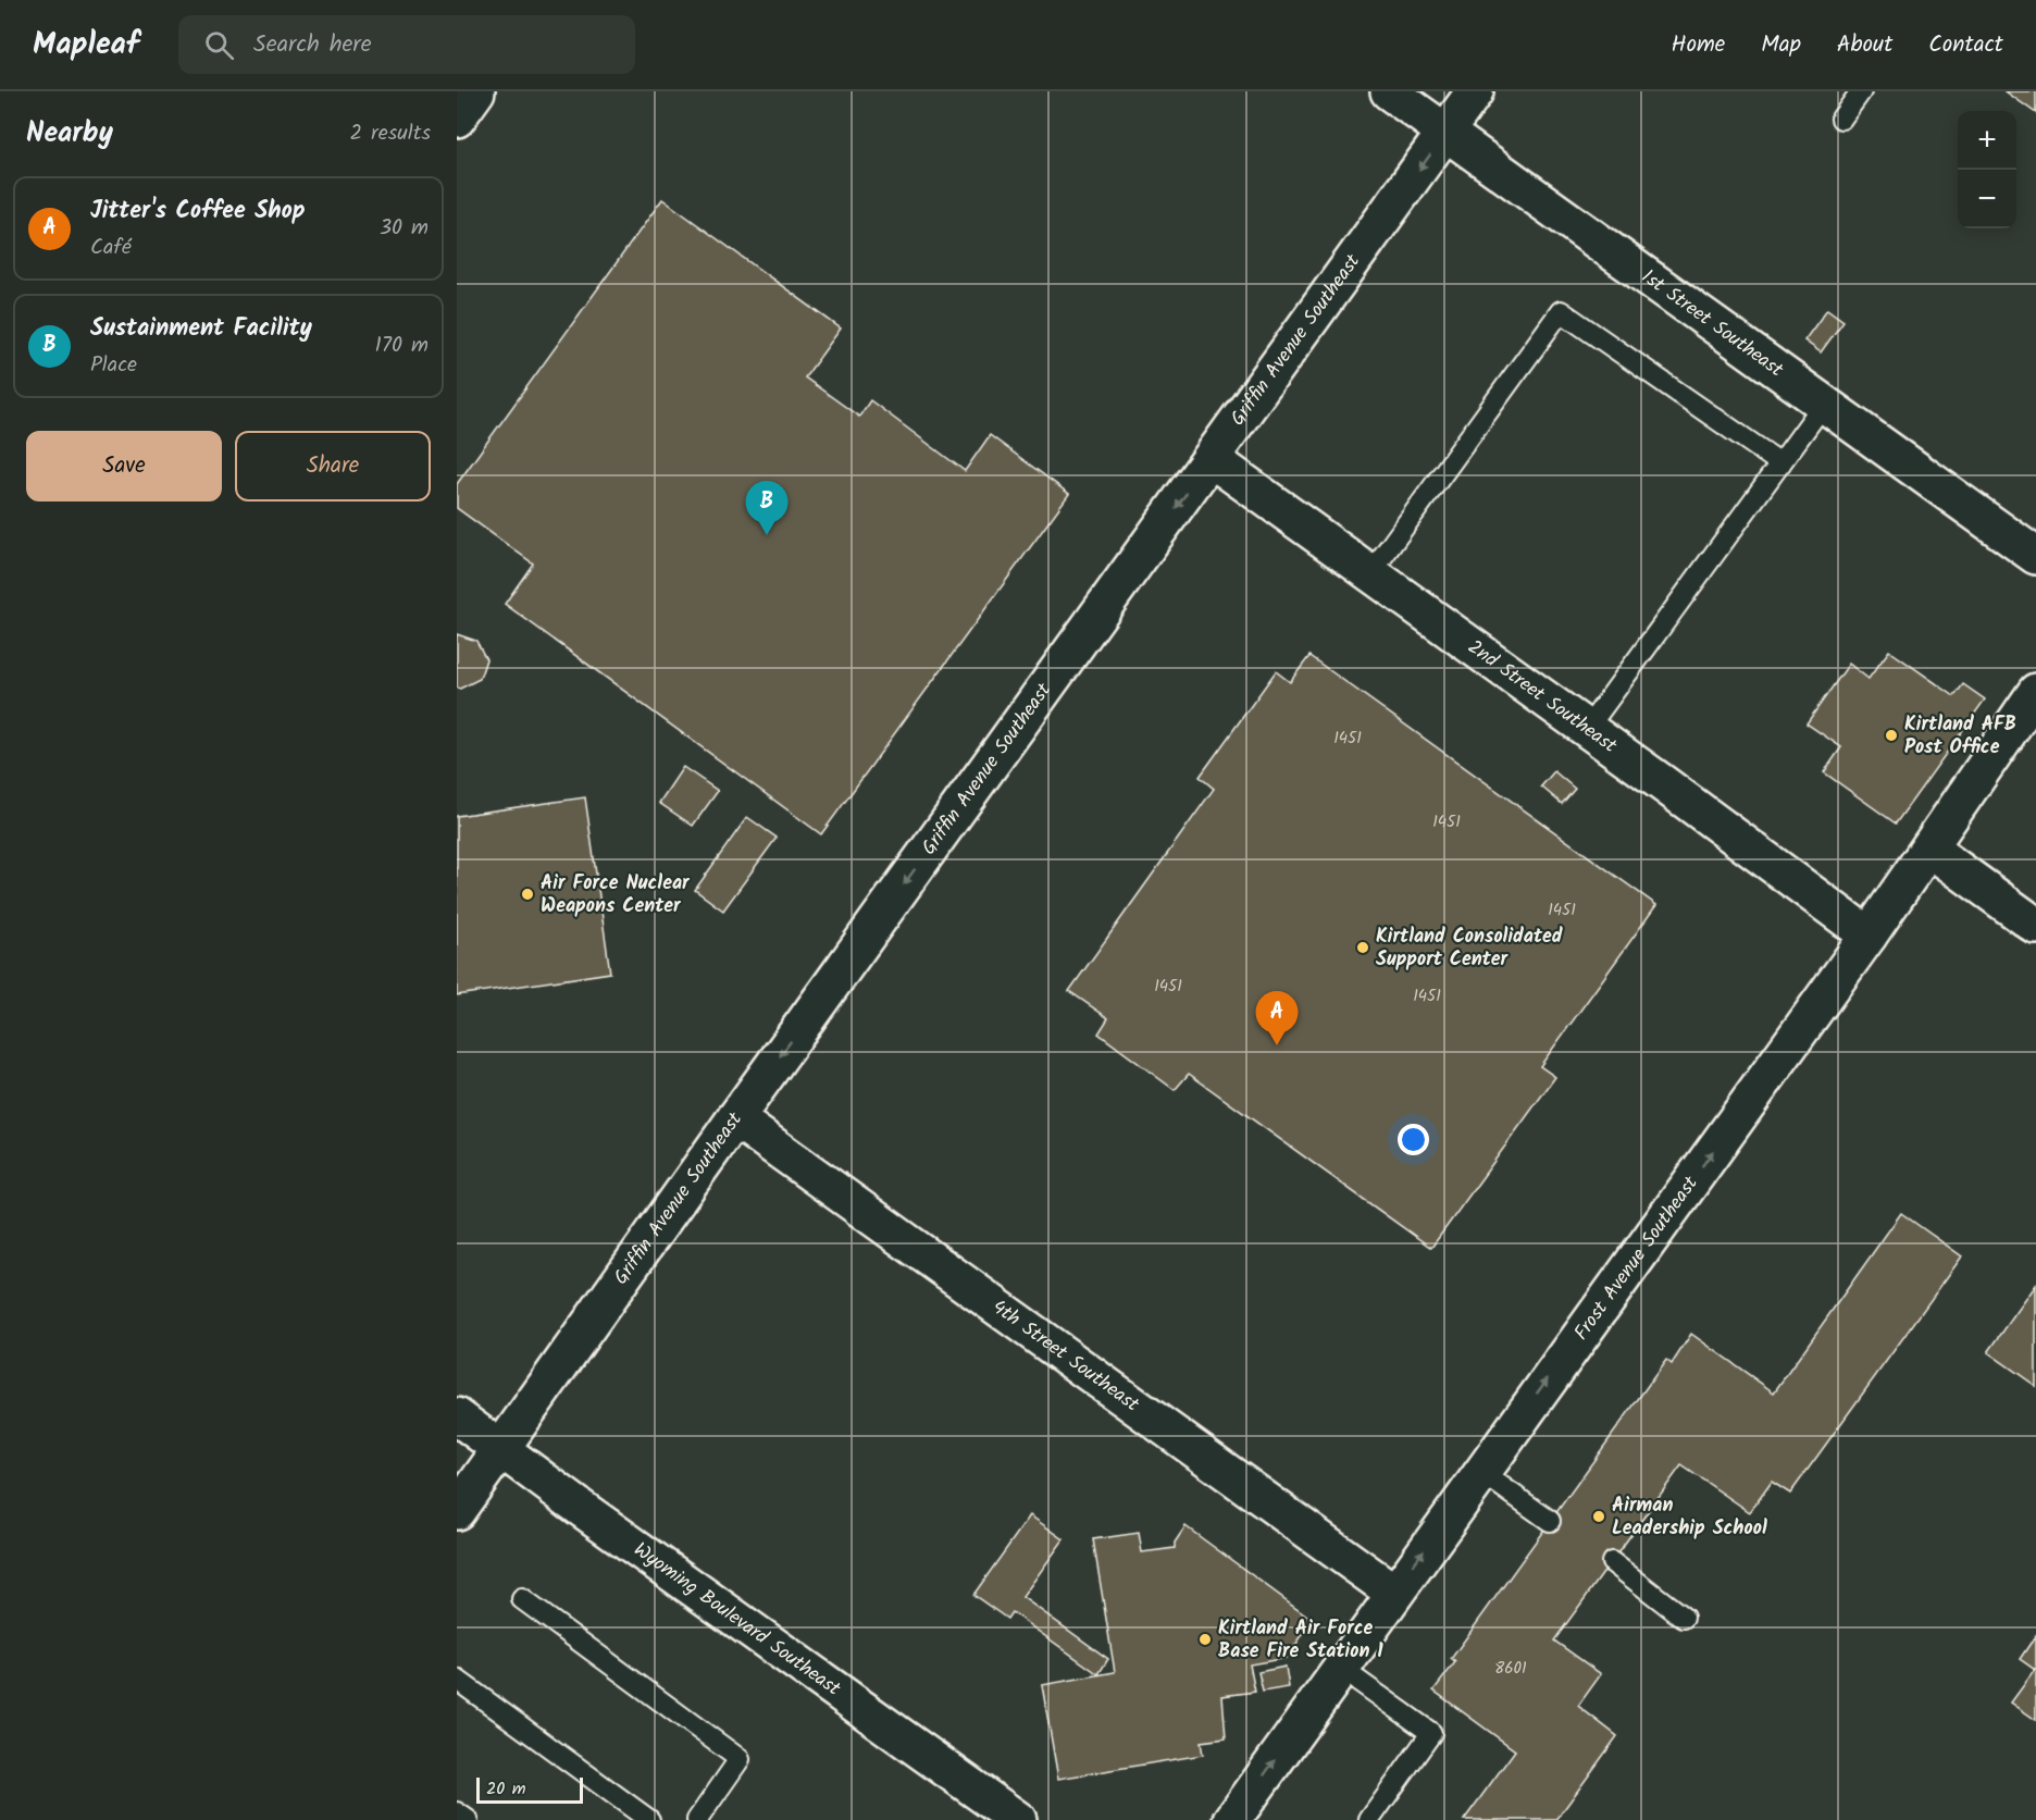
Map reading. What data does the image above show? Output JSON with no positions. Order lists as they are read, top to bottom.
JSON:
{
  "streets": {
    "street": [
      "1st Street Southeast",
      "Griffin Avenue Southeast",
      "2nd Street Southeast",
      "Frost Avenue Southeast",
      "4th Street Southeast",
      "Wyoming Boulevard Southeast"
    ]
  },
  "crossings": [
    ["1st Street Southeast", "Griffin Avenue Southeast"],
    ["Griffin Avenue Southeast", "2nd Street Southeast"],
    ["Griffin Avenue Southeast", "4th Street Southeast"],
    ["Griffin Avenue Southeast", "Wyoming Boulevard Southeast"],
    ["2nd Street Southeast", "Frost Avenue Southeast"],
    ["Frost Avenue Southeast", "4th Street Southeast"]
  ],
  "one_way": ["Griffin Avenue Southeast", "Frost Avenue Southeast"],
  "places": [
    "Kirtland AFB Post Office",
    "Air Force Nuclear Weapons Center",
    "Kirtland Consolidated Support Center",
    "Airman Leadership School",
    "Kirtland Air Force Base Fire Station 1"
  ],
  "house_numbers": [
    "1451",
    "1451",
    "1451",
    "1451",
    "1451",
    "8601"
  ],
  "scale_bar": "20 m",
  "page": {
    "header": "Mapleaf",
    "search": "Search here",
    "nav": [
      "Home",
      "Map",
      "About",
      "Contact"
    ],
    "heading": ["Nearby", "2 results"],
    "map_buttons": ["+", "−"],
    "list": [
      {
        "mark": "A",
        "name": "Jitter's Coffee Shop",
        "note": "Café",
        "value": "30 m"
      },
      {
        "mark": "B",
        "name": "Sustainment Facility",
        "note": "Place",
        "value": "170 m"
      }
    ],
    "buttons": ["Save", "Share"],
    "pins": ["B", "A"],
    "scale": "20 m"
  }
}
